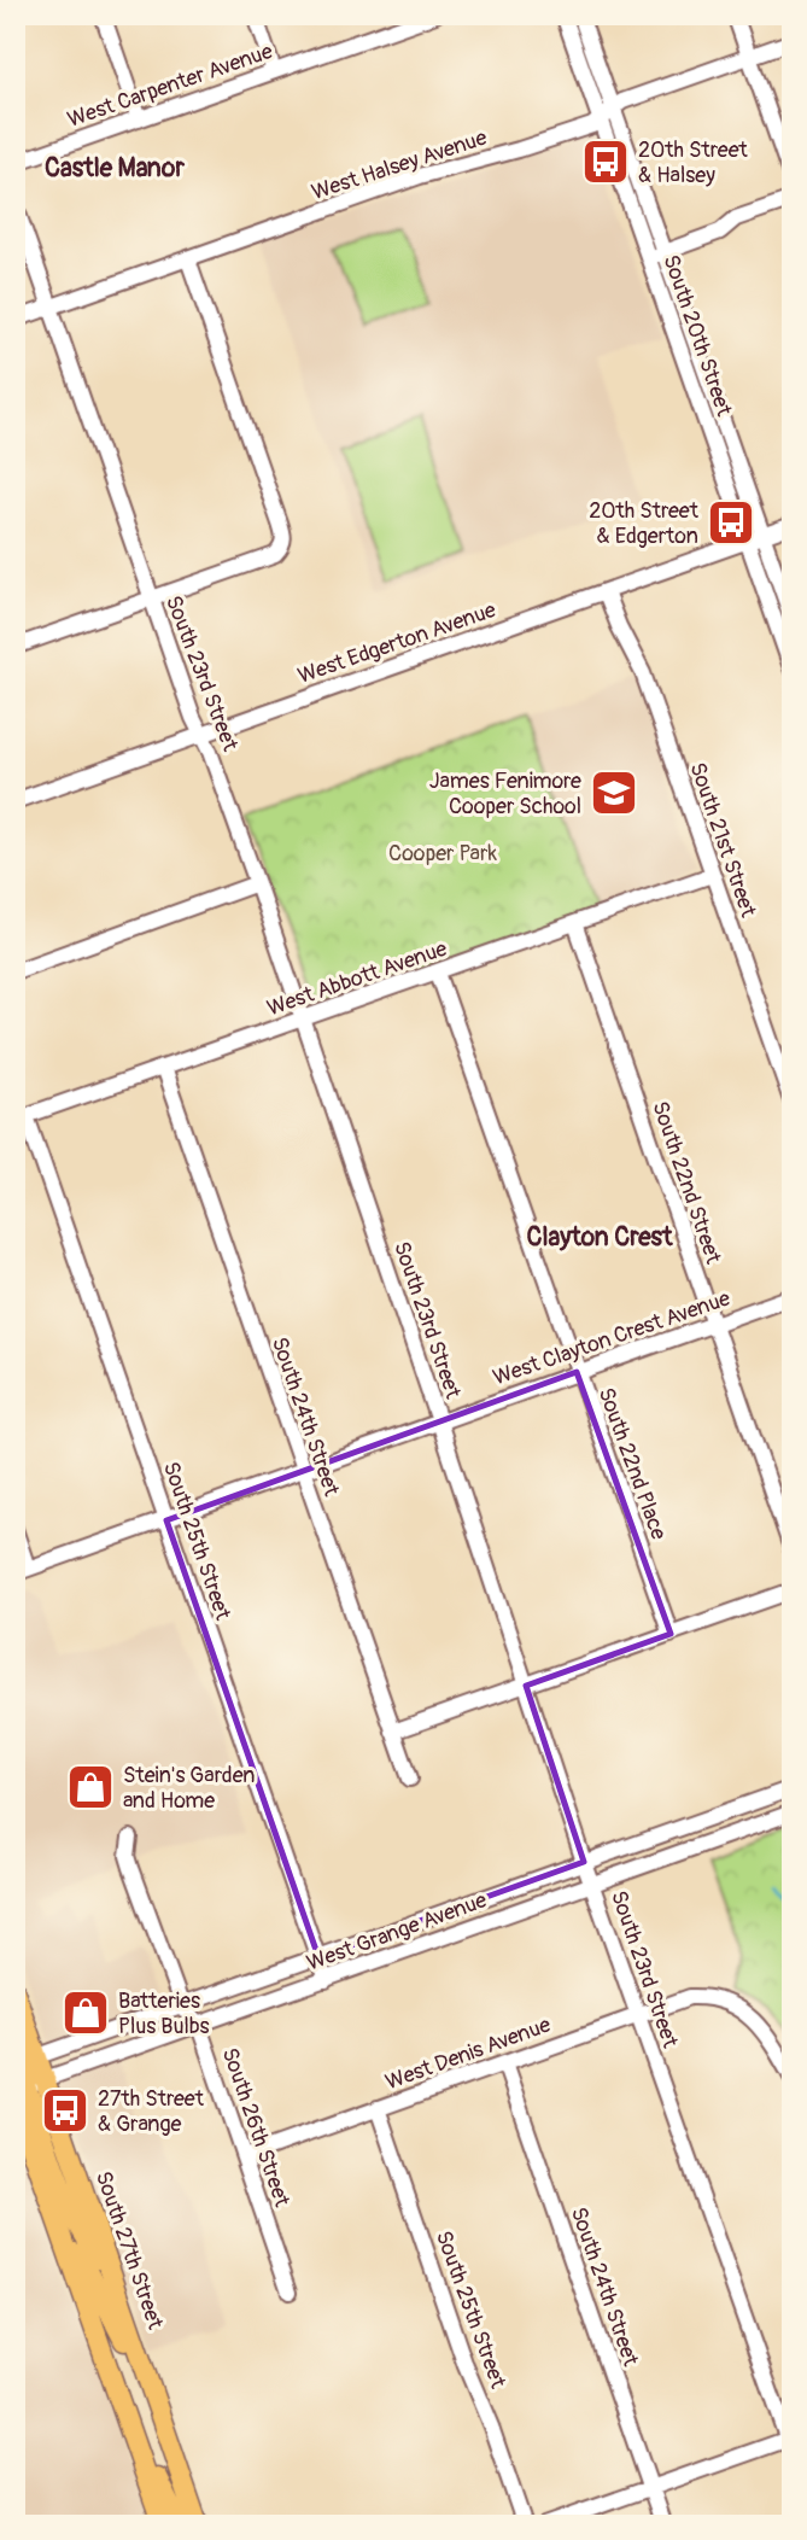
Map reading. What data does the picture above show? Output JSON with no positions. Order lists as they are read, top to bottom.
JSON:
{
  "streets": {
    "main road": ["South 27th Street"],
    "street": [
      "West Carpenter Avenue",
      "West Halsey Avenue",
      "South 20th Street",
      "West Edgerton Avenue",
      "South 23rd Street",
      "South 21st Street",
      "West Abbott Avenue",
      "South 22nd Street",
      "West Clayton Crest Avenue",
      "South 24th Street",
      "South 22nd Place",
      "South 25th Street",
      "West Grange Avenue",
      "West Denis Avenue",
      "South 26th Street"
    ]
  },
  "crossings": [
    ["West Halsey Avenue", "South 20th Street"],
    ["West Halsey Avenue", "South 23rd Street"],
    ["South 20th Street", "West Edgerton Avenue"],
    ["West Edgerton Avenue", "South 23rd Street"],
    ["West Edgerton Avenue", "South 21st Street"],
    ["South 23rd Street", "West Abbott Avenue"],
    ["South 23rd Street", "West Clayton Crest Avenue"],
    ["South 23rd Street", "West Grange Avenue"],
    ["South 23rd Street", "West Denis Avenue"],
    ["South 21st Street", "West Abbott Avenue"],
    ["West Abbott Avenue", "South 22nd Street"],
    ["West Abbott Avenue", "South 24th Street"],
    ["West Abbott Avenue", "South 22nd Place"],
    ["West Abbott Avenue", "South 25th Street"],
    ["South 22nd Street", "West Clayton Crest Avenue"],
    ["West Clayton Crest Avenue", "South 24th Street"],
    ["West Clayton Crest Avenue", "South 22nd Place"],
    ["West Clayton Crest Avenue", "South 25th Street"],
    ["South 24th Street", "West Denis Avenue"],
    ["South 25th Street", "West Grange Avenue"],
    ["South 25th Street", "West Denis Avenue"],
    ["West Grange Avenue", "South 26th Street"],
    ["West Grange Avenue", "South 27th Street"],
    ["West Denis Avenue", "South 26th Street"]
  ],
  "districts": ["Castle Manor", "Clayton Crest"],
  "parks": ["Cooper Park"],
  "places": {
    "bus stop": ["20th Street & Halsey", "20th Street & Edgerton", "27th Street & Grange"],
    "school or university": ["James Fenimore Cooper School"],
    "shop": ["Stein's Garden and Home", "Batteries Plus Bulbs"]
  }
}
